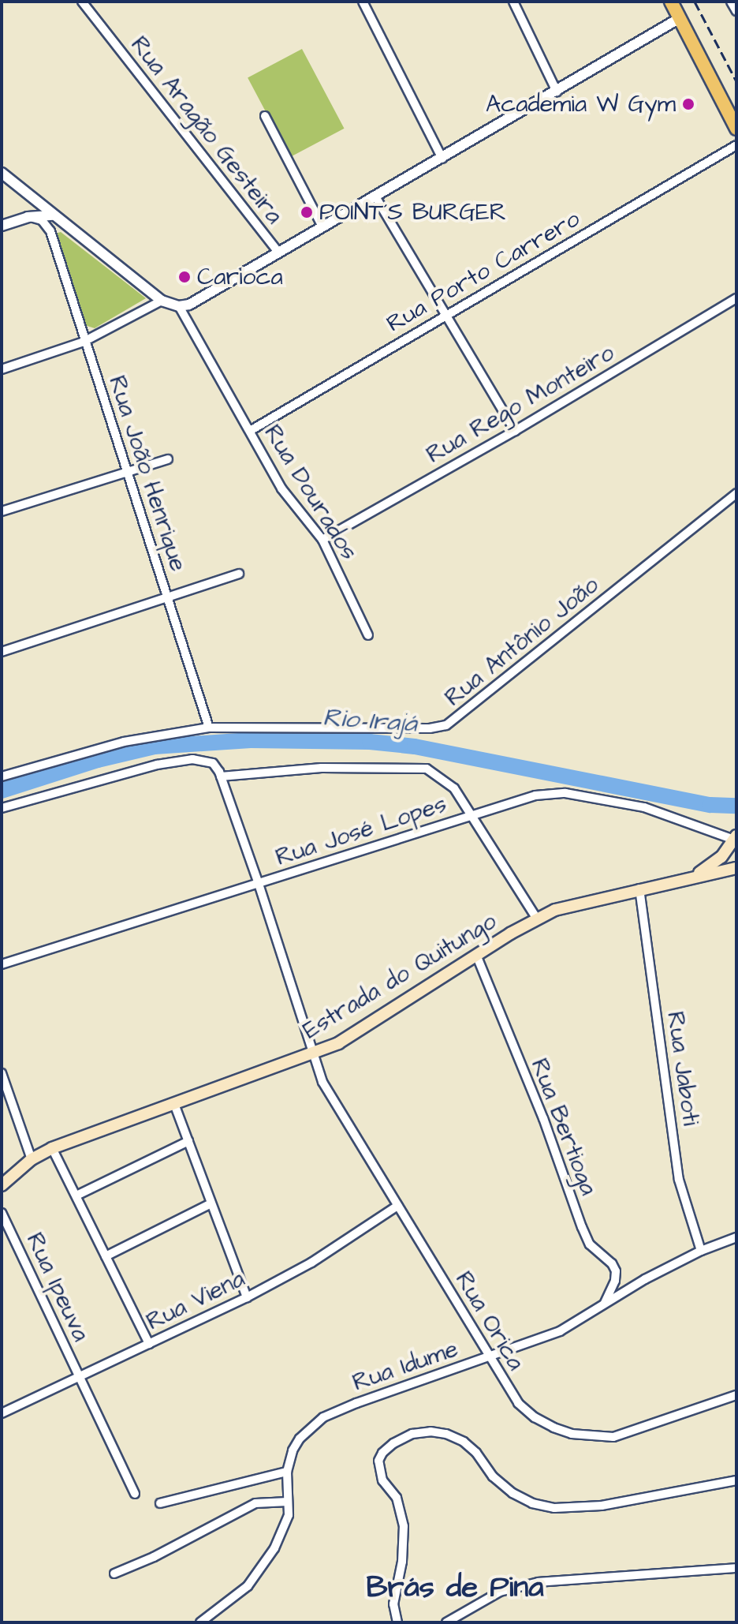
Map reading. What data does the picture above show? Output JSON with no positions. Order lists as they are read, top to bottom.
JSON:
{
  "streets": {
    "main road": ["Estrada do Quitungo"],
    "street": [
      "Rua Aragão Gesteira",
      "Rua Porto Carrero",
      "Rua Rego Monteiro",
      "Rua João Henrique",
      "Rua Dourados",
      "Rua Antônio João",
      "Rua José Lopes",
      "Rua Jaboti",
      "Rua Bertioga",
      "Rua Ipeuva",
      "Rua Viena",
      "Rua Orica",
      "Rua Idume"
    ]
  },
  "crossings": [
    ["Rua Porto Carrero", "Rua Dourados"],
    ["Rua Rego Monteiro", "Rua Dourados"],
    ["Rua João Henrique", "Rua Antônio João"],
    ["Rua José Lopes", "Estrada do Quitungo"],
    ["Estrada do Quitungo", "Rua Jaboti"],
    ["Estrada do Quitungo", "Rua Bertioga"],
    ["Estrada do Quitungo", "Rua Orica"],
    ["Rua Jaboti", "Rua Idume"],
    ["Rua Bertioga", "Rua Idume"],
    ["Rua Ipeuva", "Rua Viena"],
    ["Rua Viena", "Rua Orica"],
    ["Rua Orica", "Rua Idume"]
  ],
  "districts": ["Brás de Pina"],
  "water": ["Rio Irajá"],
  "places": ["Academia W Gym", "POINT´S BURGER", "Carioca"]
}
